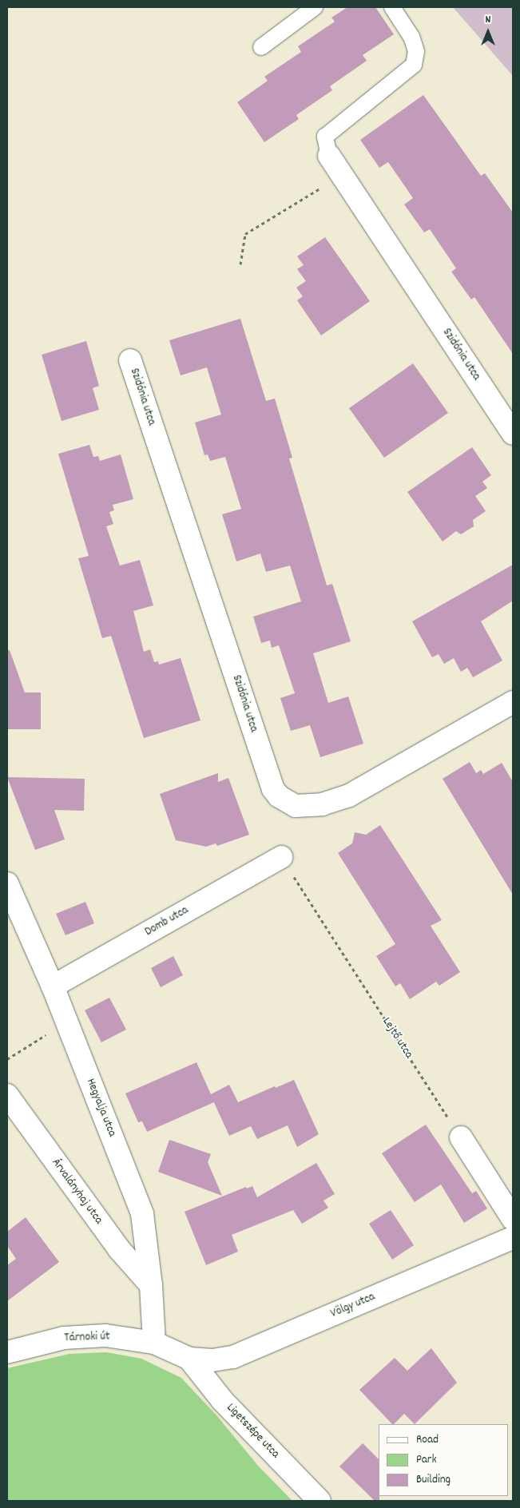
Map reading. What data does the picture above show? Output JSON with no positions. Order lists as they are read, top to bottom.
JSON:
{
  "streets": {
    "street": [
      "Szidónia utca",
      "Domb utca",
      "Hegyalja utca",
      "Árvalányhaj utca",
      "Völgy utca",
      "Tárnoki út",
      "Ligetszépe utca"
    ],
    "path": ["Lejtő utca"]
  },
  "crossings": [
    ["Domb utca", "Lejtő utca"],
    ["Domb utca", "Hegyalja utca"],
    ["Hegyalja utca", "Árvalányhaj utca"],
    ["Hegyalja utca", "Tárnoki út"],
    ["Völgy utca", "Tárnoki út"],
    ["Völgy utca", "Ligetszépe utca"],
    ["Tárnoki út", "Ligetszépe utca"]
  ],
  "legend": ["Road", "Park", "Building"],
  "north": "top"
}
